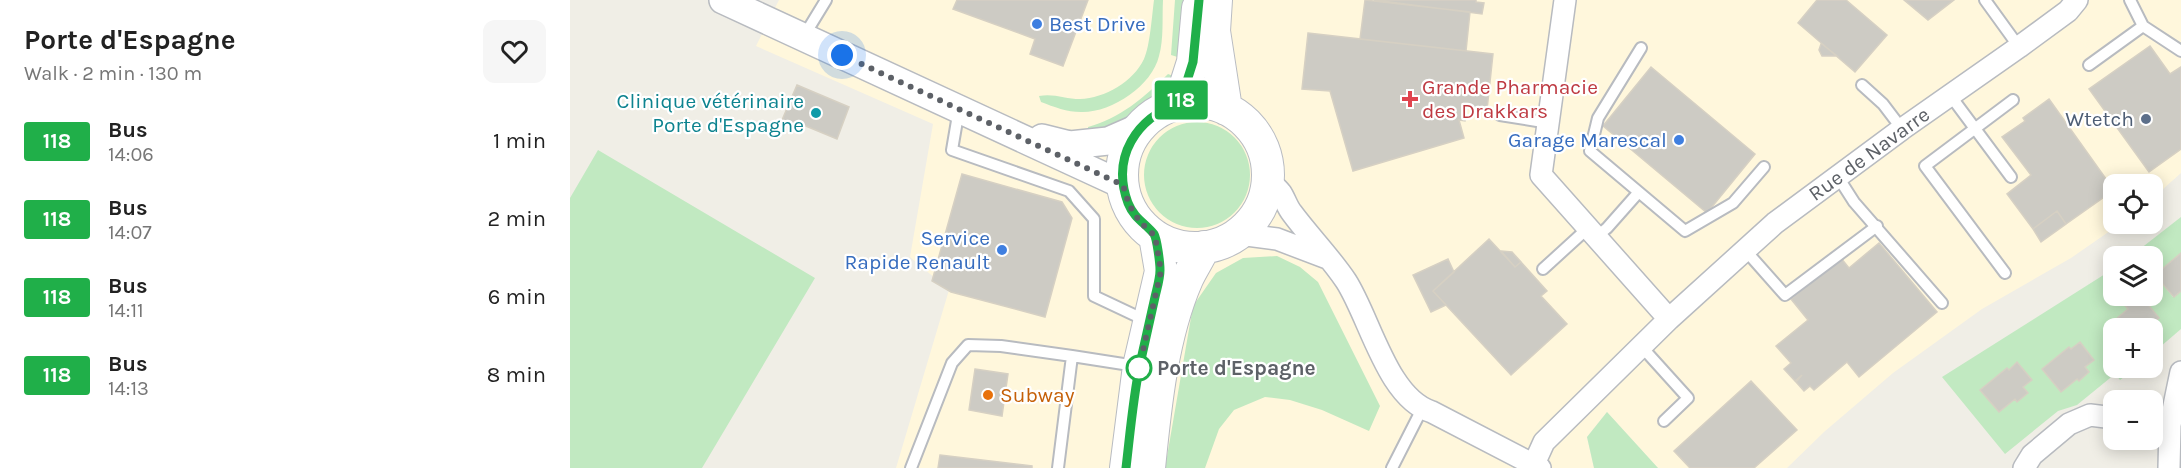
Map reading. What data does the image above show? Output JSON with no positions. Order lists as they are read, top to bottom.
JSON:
{
  "streets": {
    "street": ["Rue de Navarre"]
  },
  "places": {
    "other": [
      "Best Drive",
      "Clinique vétérinaire Porte d'Espagne",
      "Wtetch",
      "Garage Marescal",
      "Service Rapide Renault",
      "Porte d'Espagne",
      "Subway"
    ],
    "health": ["Grande Pharmacie des Drakkars"]
  },
  "lines": ["bus line 118"],
  "page": {
    "heading": ["Porte d'Espagne", "Walk · 2 min · 130 m"],
    "on_map": "118",
    "list": [
      {
        "mark": "118",
        "name": "Bus",
        "note": "14:06",
        "value": "1 min"
      },
      {
        "mark": "118",
        "name": "Bus",
        "note": "14:07",
        "value": "2 min"
      },
      {
        "mark": "118",
        "name": "Bus",
        "note": "14:11",
        "value": "6 min"
      },
      {
        "mark": "118",
        "name": "Bus",
        "note": "14:13",
        "value": "8 min"
      }
    ],
    "map_buttons": ["+", "−"]
  }
}
